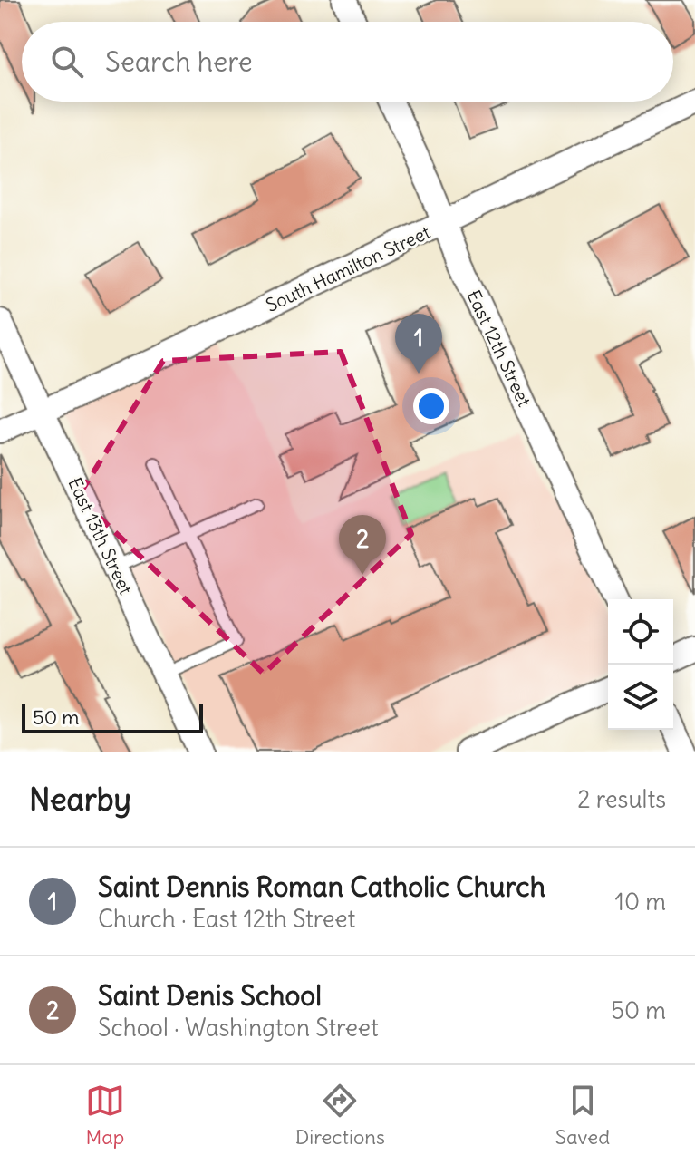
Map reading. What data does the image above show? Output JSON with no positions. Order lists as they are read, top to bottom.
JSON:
{
  "streets": {
    "street": ["South Hamilton Street", "East 12th Street", "East 13th Street"]
  },
  "crossings": [
    ["South Hamilton Street", "East 12th Street"],
    ["South Hamilton Street", "East 13th Street"]
  ],
  "scale_bar": "50 m",
  "page": {
    "search": "Search here",
    "pins": ["1", "2"],
    "scale": "50 m",
    "heading": ["Nearby", "2 results"],
    "list": [
      {
        "mark": "1",
        "name": "Saint Dennis Roman Catholic Church",
        "note": "Church · East 12th Street",
        "value": "10 m"
      },
      {
        "mark": "2",
        "name": "Saint Denis School",
        "note": "School · Washington Street",
        "value": "50 m"
      }
    ],
    "nav": ["Map", "Directions", "Saved"]
  }
}
